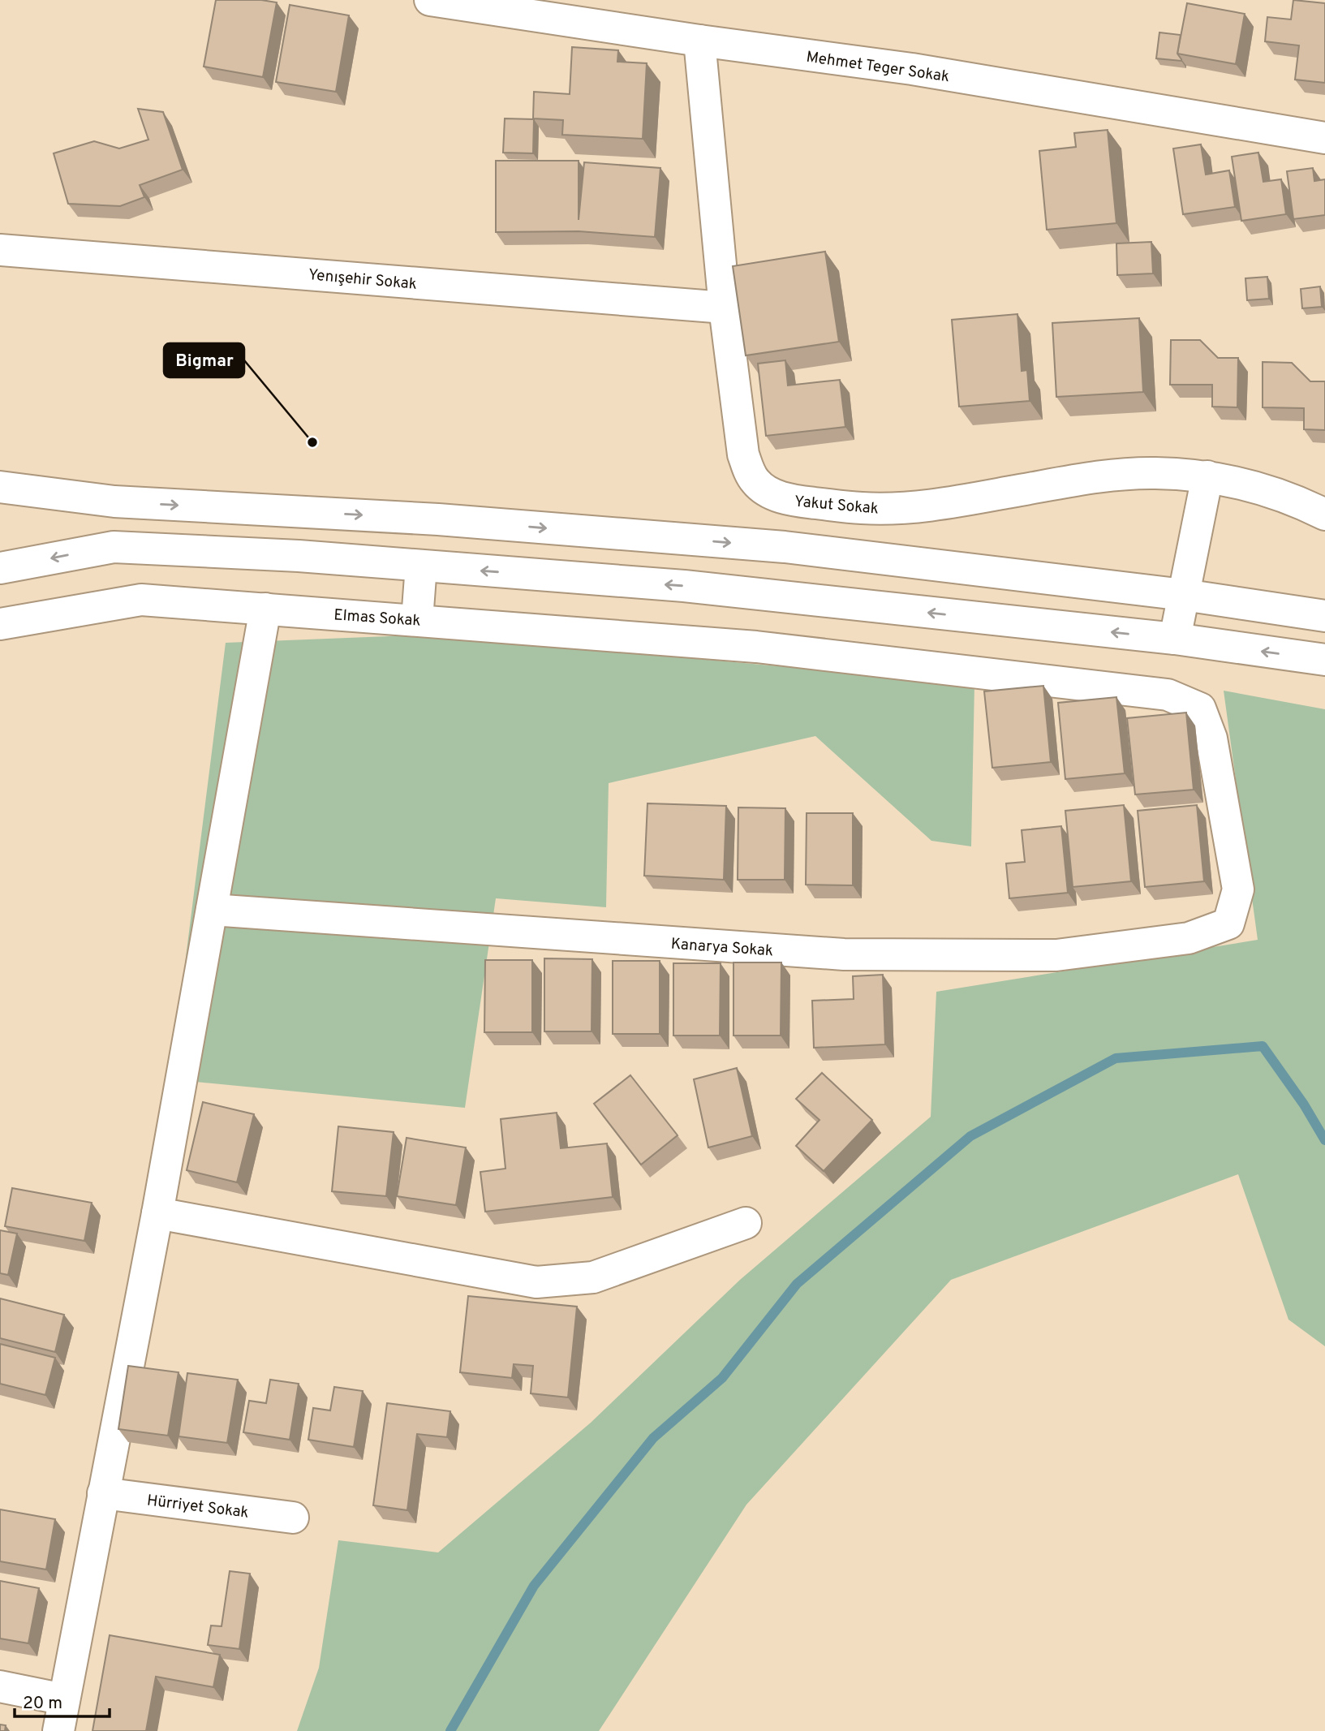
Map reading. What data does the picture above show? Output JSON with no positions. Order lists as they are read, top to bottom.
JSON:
{
  "streets": {
    "street": [
      "Mehmet Teger Sokak",
      "Yenışehir Sokak",
      "Yakut Sokak",
      "Elmas Sokak",
      "Kanarya Sokak",
      "Hürriyet Sokak"
    ]
  },
  "crossings": [
    ["Mehmet Teger Sokak", "Yakut Sokak"],
    ["Yenışehir Sokak", "Yakut Sokak"],
    ["Elmas Sokak", "Kanarya Sokak"]
  ],
  "places": ["Bigmar"],
  "scale_bar": "20 m"
}
